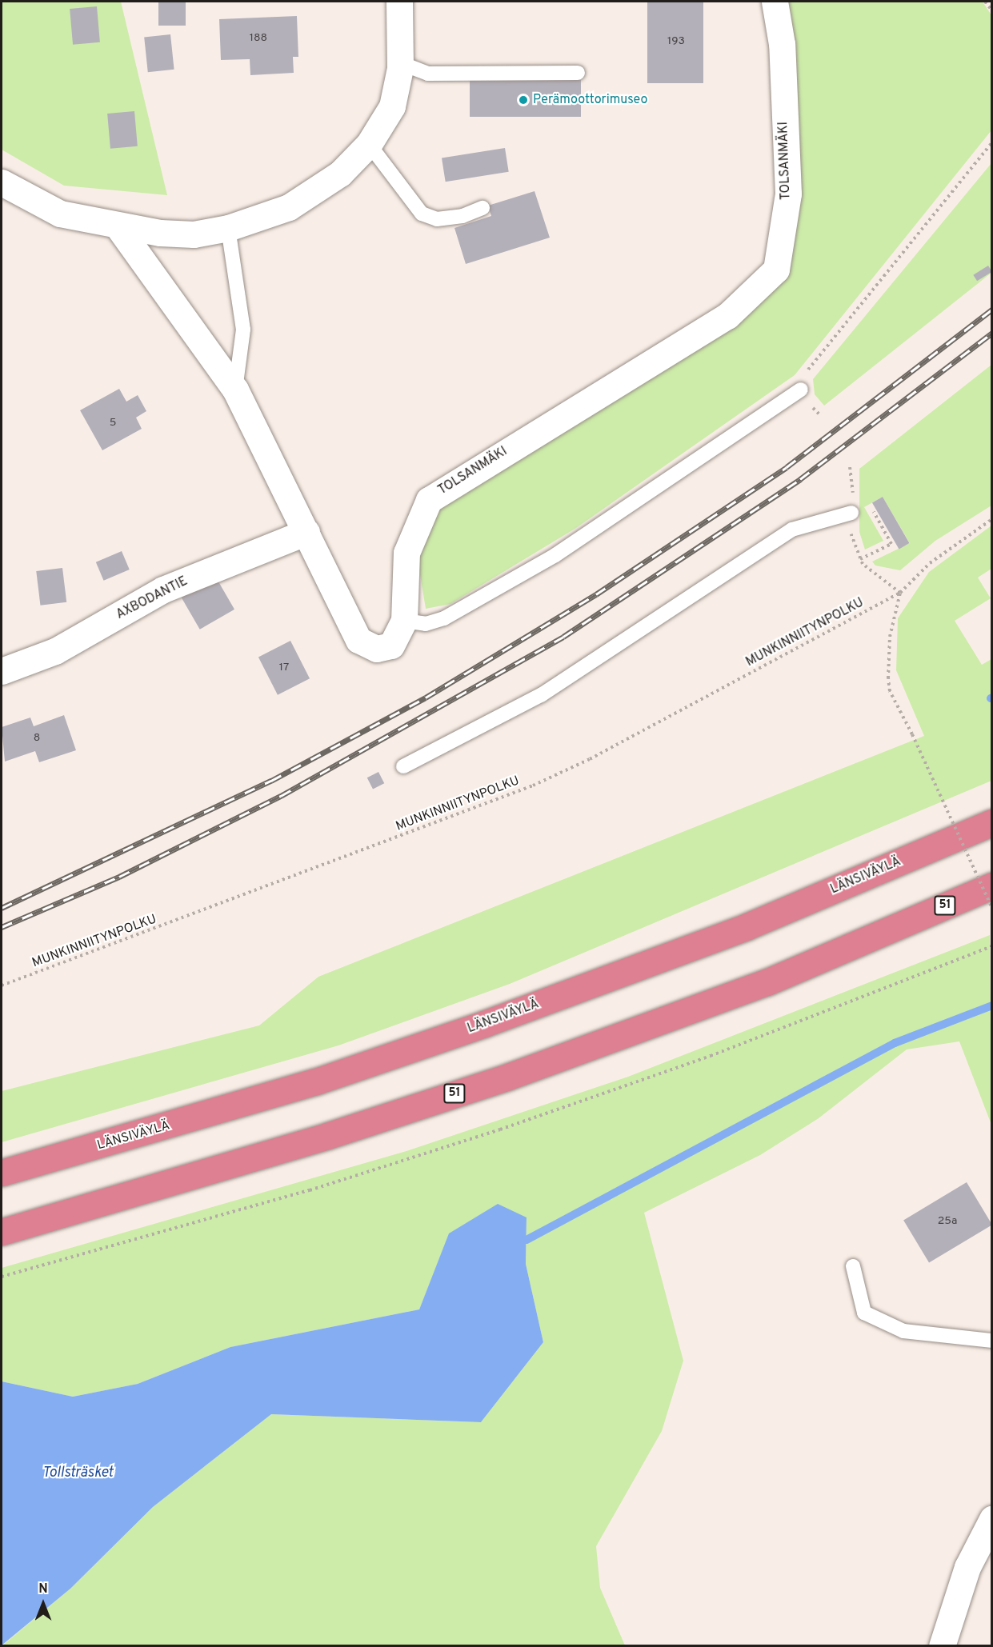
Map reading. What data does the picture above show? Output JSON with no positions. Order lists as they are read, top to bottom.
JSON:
{
  "streets": {
    "highway": ["LÄNSIVÄYLÄ", "51"],
    "street": ["TOLSANMÄKI", "AXBODANTIE"],
    "path": ["MUNKINNIITYNPOLKU"]
  },
  "crossings": [
    ["TOLSANMÄKI", "AXBODANTIE"]
  ],
  "water": ["Tollsträsket"],
  "places": ["Perämoottorimuseo"],
  "house_numbers": [
    "188",
    "193",
    "5",
    "17",
    "8",
    "25a"
  ],
  "north": "top"
}
